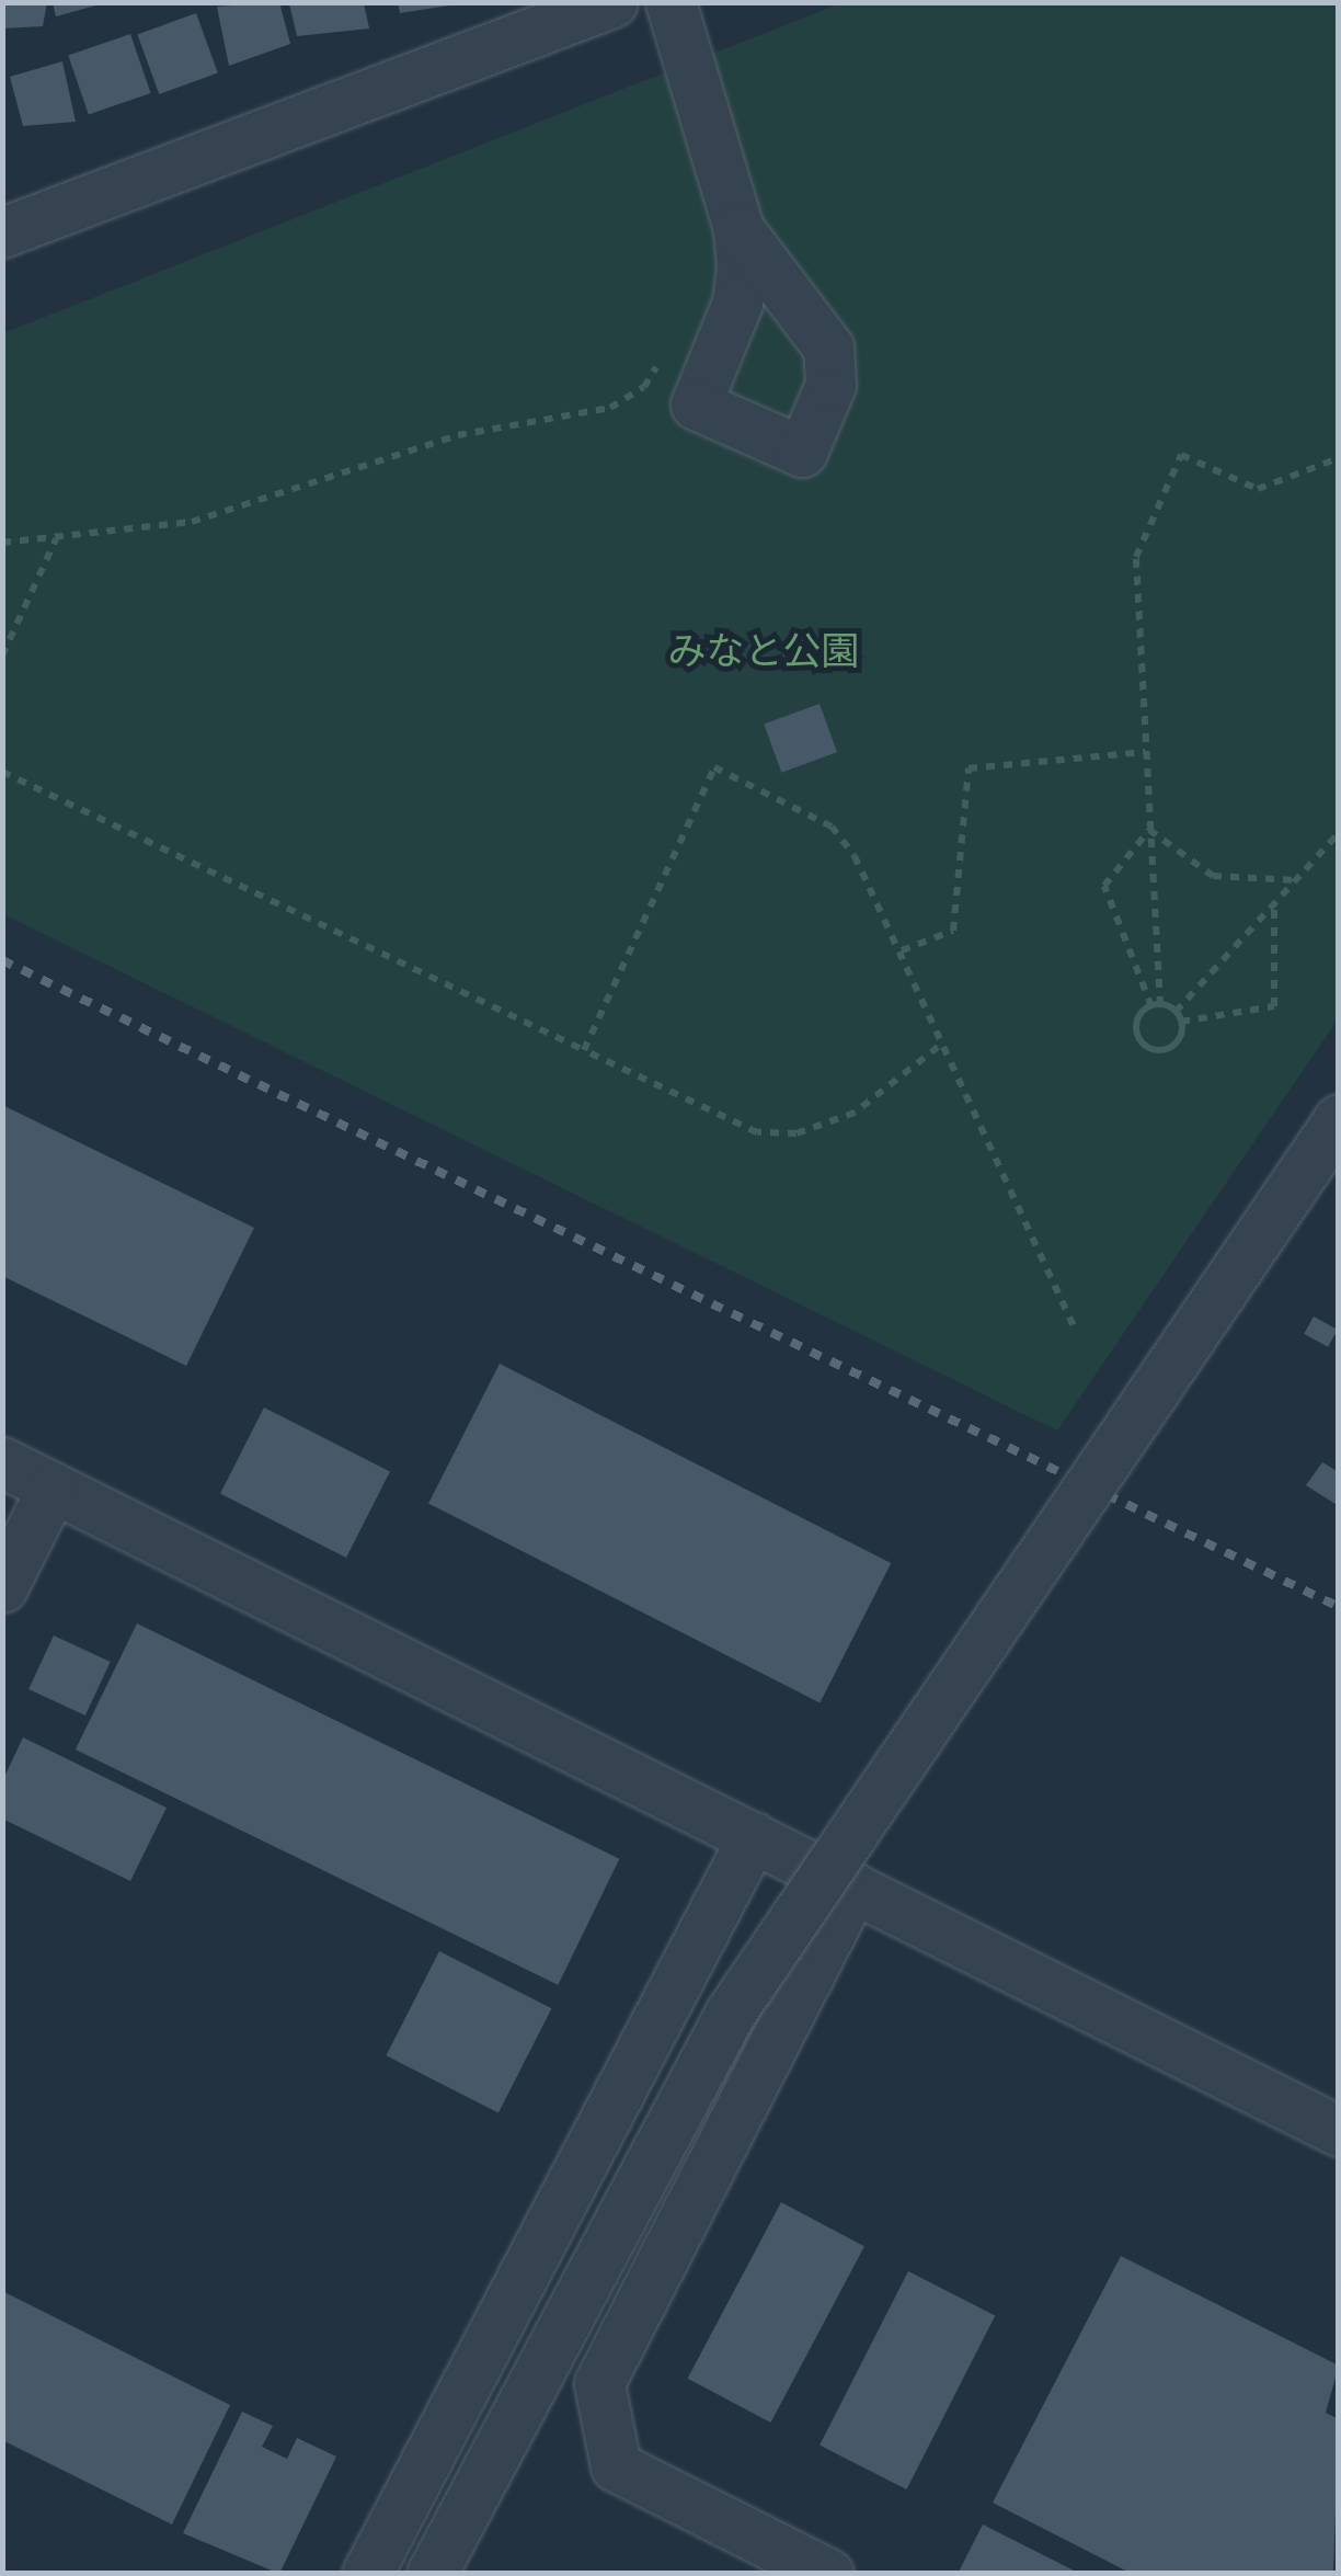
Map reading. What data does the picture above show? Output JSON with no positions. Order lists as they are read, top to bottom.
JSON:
{
  "parks": ["みなと公園"]
}
